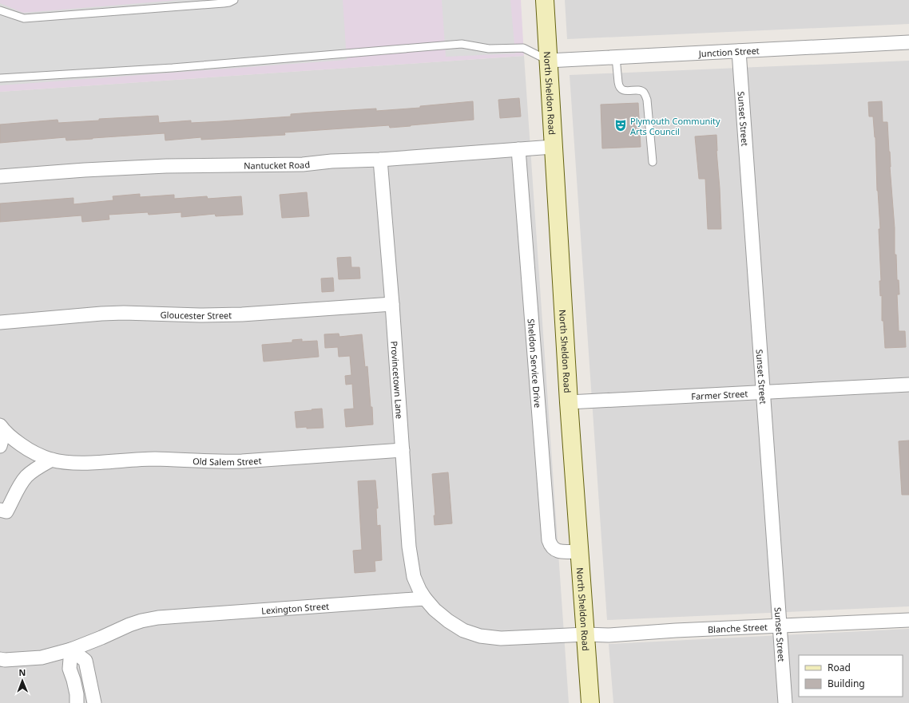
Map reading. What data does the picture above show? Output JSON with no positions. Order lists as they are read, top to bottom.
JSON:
{
  "streets": {
    "main road": ["North Sheldon Road"],
    "street": [
      "Junction Street",
      "Sunset Street",
      "Nantucket Road",
      "Gloucester Street",
      "Sheldon Service Drive",
      "Provincetown Lane",
      "Farmer Street",
      "Old Salem Street",
      "Lexington Street",
      "Blanche Street"
    ]
  },
  "crossings": [
    ["Junction Street", "North Sheldon Road"],
    ["Junction Street", "Sunset Street"],
    ["North Sheldon Road", "Nantucket Road"],
    ["North Sheldon Road", "Sheldon Service Drive"],
    ["North Sheldon Road", "Farmer Street"],
    ["North Sheldon Road", "Blanche Street"],
    ["Sunset Street", "Farmer Street"],
    ["Sunset Street", "Blanche Street"],
    ["Nantucket Road", "Sheldon Service Drive"],
    ["Nantucket Road", "Provincetown Lane"],
    ["Gloucester Street", "Provincetown Lane"],
    ["Provincetown Lane", "Old Salem Street"],
    ["Provincetown Lane", "Lexington Street"]
  ],
  "places": {
    "theatre": ["Plymouth Community Arts Council"]
  },
  "legend": ["Road", "Building"],
  "north": "top"
}
